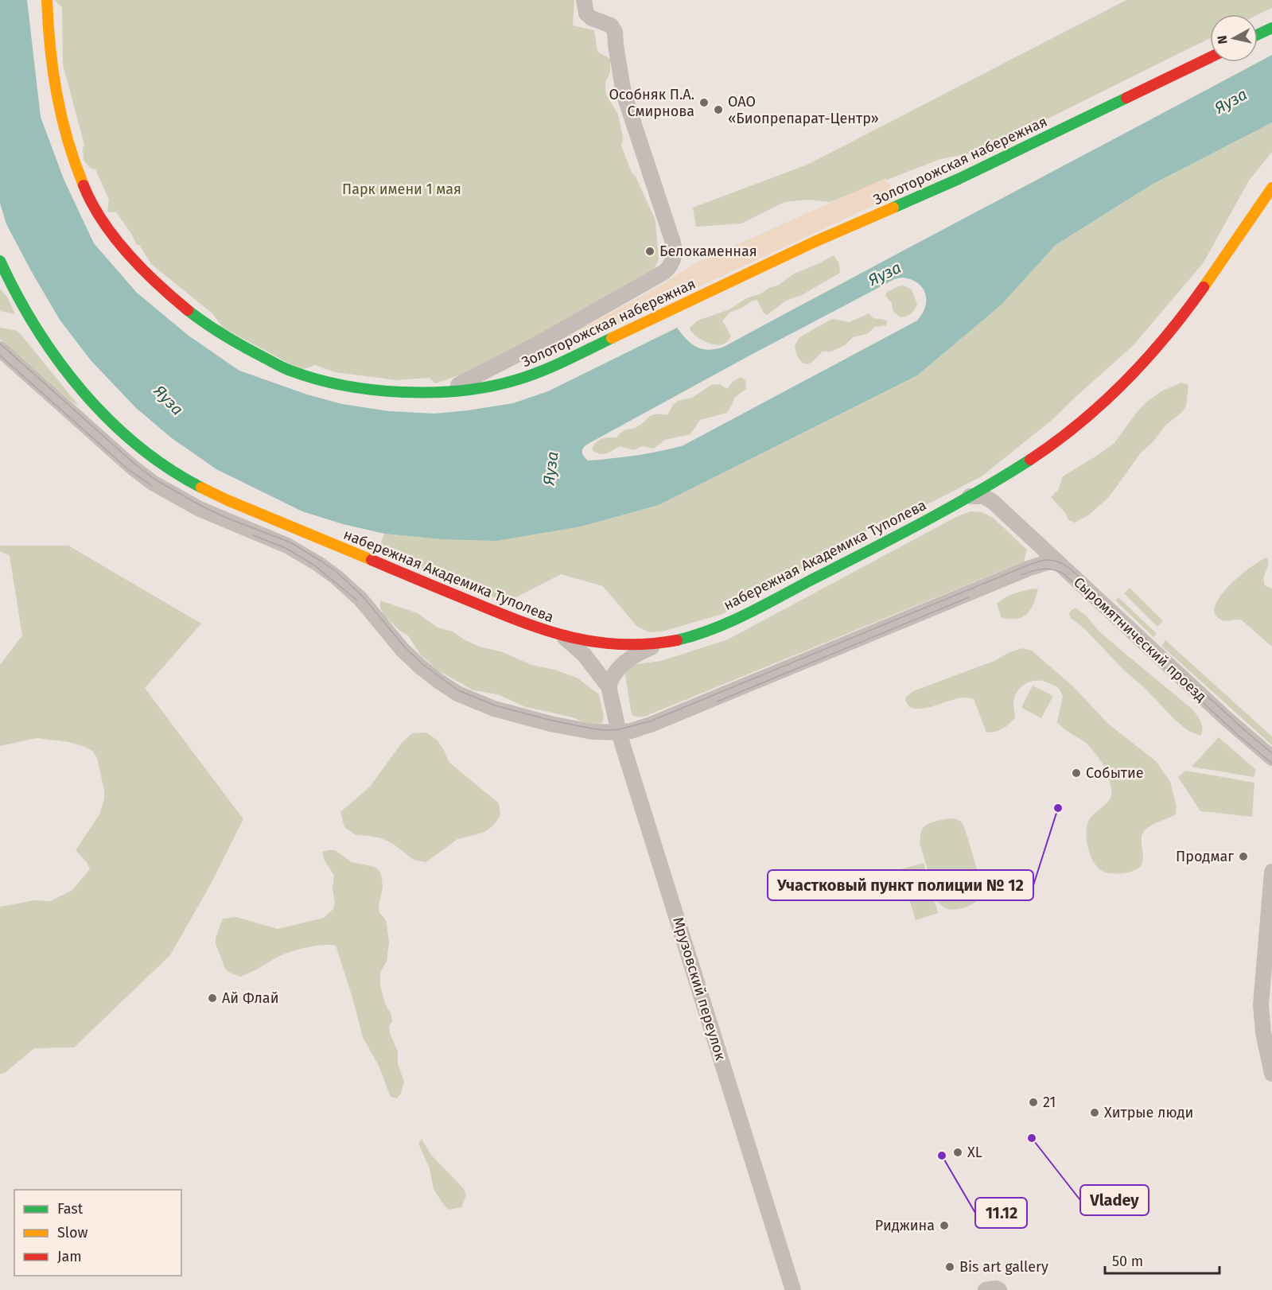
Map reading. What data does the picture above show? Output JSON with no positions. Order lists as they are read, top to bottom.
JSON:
{
  "streets": {
    "main road": ["Золоторожская набережная", "набережная Академика Туполева"],
    "street": ["Сыромятнический проезд", "Мрузовский переулок"]
  },
  "crossings": [
    ["набережная Академика Туполева", "Сыромятнический проезд"],
    ["набережная Академика Туполева", "Мрузовский переулок"]
  ],
  "water": ["Яуза"],
  "parks": ["Парк имени 1 мая"],
  "places": [
    "Особняк П.А. Смирнова",
    "ОАО «Биопрепарат-Центр»",
    "Белокаменная",
    "Событие",
    "Участковый пункт полиции № 12",
    "Продмаг",
    "Ай Флай",
    "21",
    "Хитрые люди",
    "Vladey",
    "XL",
    "11.12",
    "Риджина",
    "Bis art gallery"
  ],
  "legend": ["Fast", "Slow", "Jam"],
  "scale_bar": "50 m",
  "north": "left"
}
